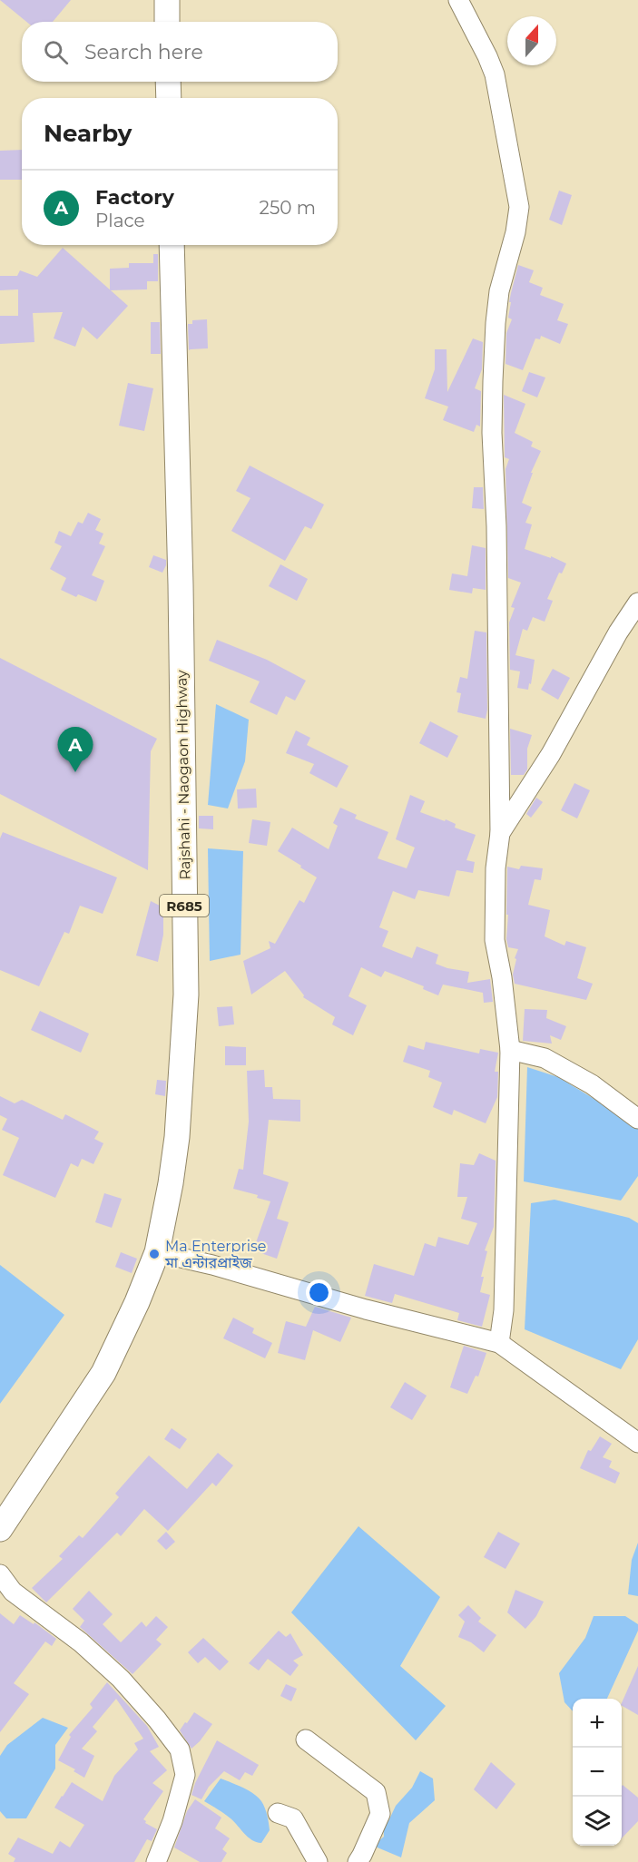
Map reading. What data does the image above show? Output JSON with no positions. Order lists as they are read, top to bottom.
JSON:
{
  "streets": {
    "main road": ["Rajshahi - Naogaon Highway", "R685"]
  },
  "places": ["Ma Enterprise মা এন্টারপ্রাইজ"],
  "north": "top",
  "page": {
    "search": "Search here",
    "heading": "Nearby",
    "list": [
      {
        "mark": "A",
        "name": "Factory",
        "note": "Place",
        "value": "250 m"
      }
    ],
    "pins": "A",
    "map_buttons": ["+", "−"]
  }
}
